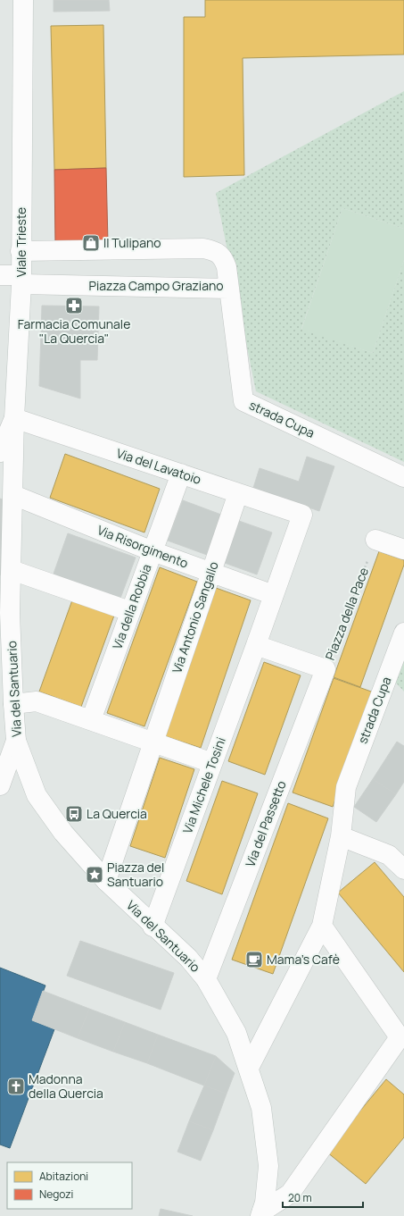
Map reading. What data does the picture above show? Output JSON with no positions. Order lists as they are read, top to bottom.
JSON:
{
  "streets": {
    "street": [
      "Viale Trieste",
      "Piazza Campo Graziano",
      "strada Cupa",
      "Via del Lavatoio",
      "Via Risorgimento",
      "Via della Robbia",
      "Piazza della Pace",
      "Via Antonio Sangallo",
      "Via del Santuario",
      "Via Michele Tosini",
      "Via del Passetto"
    ]
  },
  "crossings": [
    ["Viale Trieste", "Piazza Campo Graziano"],
    ["Viale Trieste", "Via del Lavatoio"],
    ["Viale Trieste", "Via Risorgimento"],
    ["Viale Trieste", "Via del Santuario"],
    ["Piazza Campo Graziano", "strada Cupa"],
    ["strada Cupa", "Via del Santuario"],
    ["Via del Lavatoio", "Via Risorgimento"],
    ["Via del Lavatoio", "Via della Robbia"],
    ["Via del Lavatoio", "Via Antonio Sangallo"],
    ["Via Risorgimento", "Via della Robbia"],
    ["Via Risorgimento", "Via Antonio Sangallo"],
    ["Via Risorgimento", "Via del Santuario"],
    ["Piazza della Pace", "Via Michele Tosini"],
    ["Piazza della Pace", "Via del Passetto"],
    ["Via Antonio Sangallo", "Via del Santuario"],
    ["Via del Santuario", "Via Michele Tosini"],
    ["Via del Santuario", "Via del Passetto"]
  ],
  "places": {
    "shop": ["Il Tulipano"],
    "pharmacy": ["Farmacia Comunale \"La Quercia\""],
    "bus stop": ["La Quercia"],
    "place": ["Piazza del Santuario"],
    "cafe": ["Mama’s Cafè"],
    "church": ["Madonna della Quercia"]
  },
  "legend": ["Abitazioni", "Negozi"],
  "scale_bar": "20 m"
}
